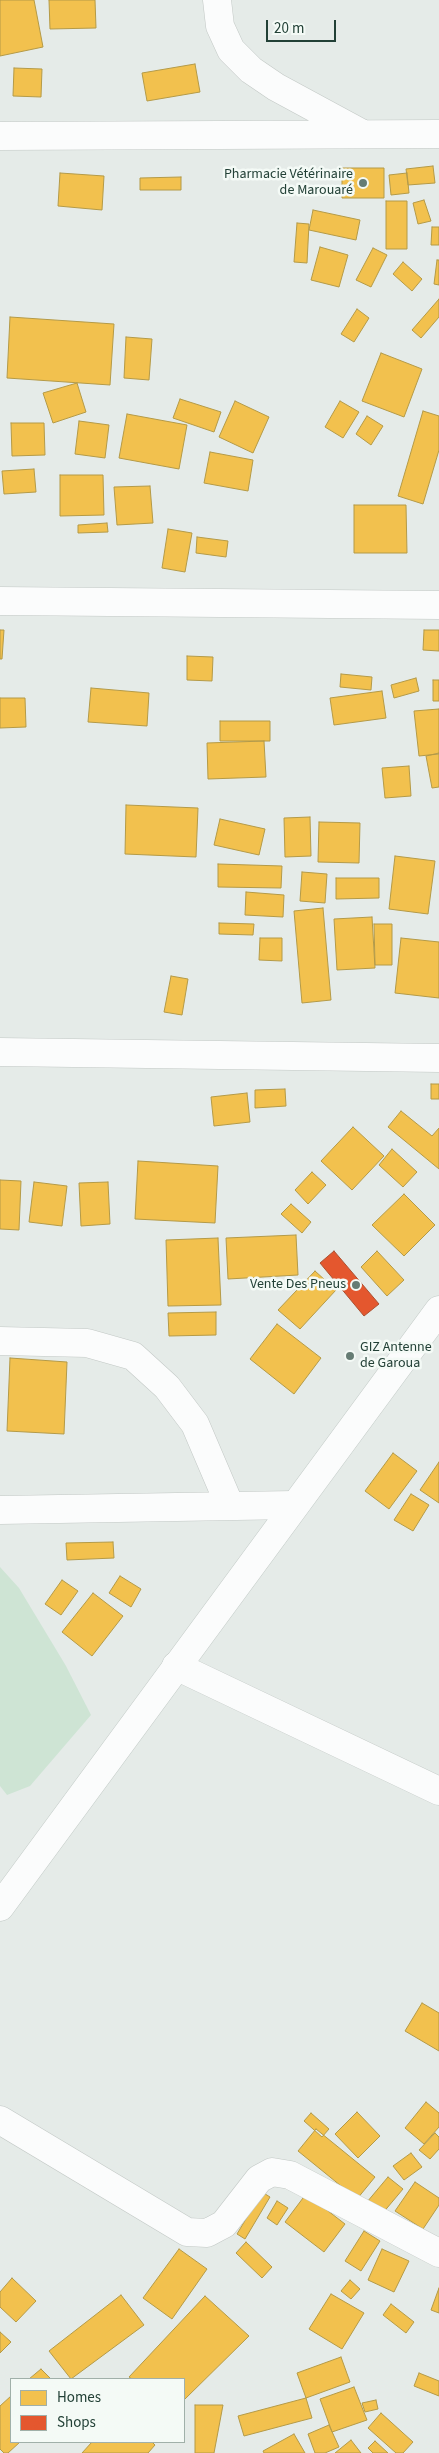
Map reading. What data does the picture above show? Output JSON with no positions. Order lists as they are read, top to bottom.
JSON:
{
  "places": ["Pharmacie Vétérinaire de Marouaré", "Vente Des Pneus", "GIZ Antenne de Garoua"],
  "legend": ["Homes", "Shops"],
  "scale_bar": "20 m"
}
